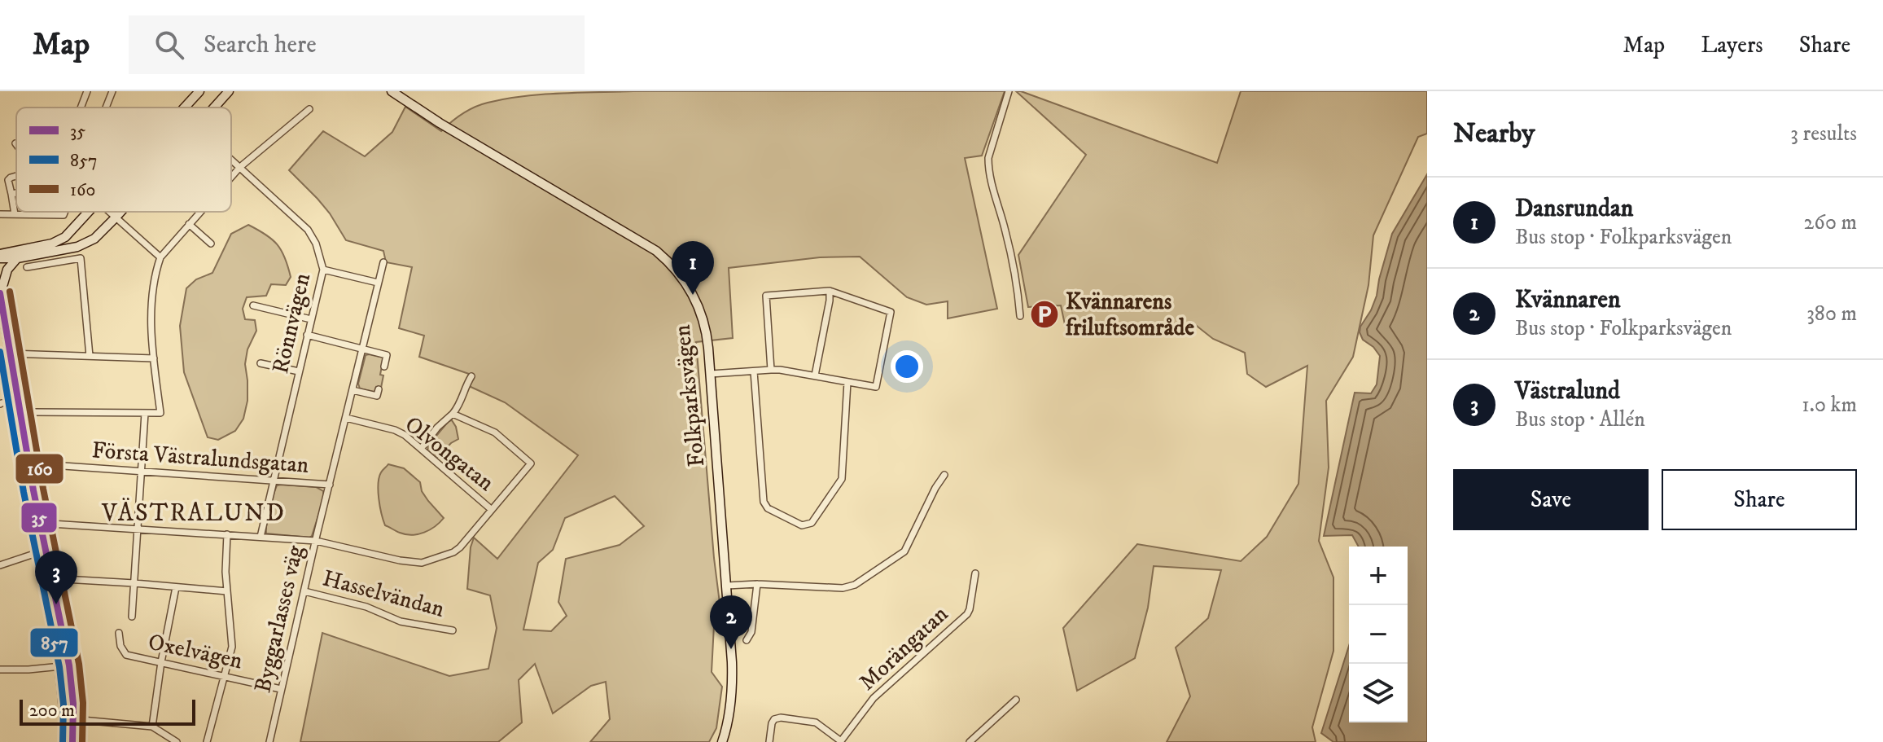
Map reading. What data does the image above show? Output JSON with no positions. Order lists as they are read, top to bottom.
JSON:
{
  "streets": {
    "main road": ["Folkparksvägen"],
    "street": [
      "Rönnvägen",
      "Olvongatan",
      "Första Västralundsgatan",
      "Hasselvändan",
      "Byggarlasses väg",
      "Morängatan",
      "Oxelvägen"
    ]
  },
  "crossings": [
    ["Rönnvägen", "Första Västralundsgatan"],
    ["Olvongatan", "Byggarlasses väg"],
    ["Första Västralundsgatan", "Byggarlasses väg"],
    ["Hasselvändan", "Byggarlasses väg"],
    ["Byggarlasses väg", "Oxelvägen"]
  ],
  "districts": ["VÄSTRALUND"],
  "places": {
    "parking": ["Kvännarens friluftsområde"]
  },
  "lines": ["transit line 160", "transit line 35", "transit line 857"],
  "legend": ["35", "857", "160"],
  "scale_bar": "200 m",
  "page": {
    "header": "Map",
    "search": "Search here",
    "nav": ["Map", "Layers", "Share"],
    "heading": ["Nearby", "3 results"],
    "list": [
      {
        "mark": "1",
        "name": "Dansrundan",
        "note": "Bus stop · Folkparksvägen",
        "value": "260 m"
      },
      {
        "mark": "2",
        "name": "Kvännaren",
        "note": "Bus stop · Folkparksvägen",
        "value": "380 m"
      },
      {
        "mark": "3",
        "name": "Västralund",
        "note": "Bus stop · Allén",
        "value": "1.0 km"
      }
    ],
    "pins": ["1", "3", "2"],
    "buttons": ["Save", "Share"],
    "map_buttons": ["+", "−"],
    "scale": "200 m"
  }
}
